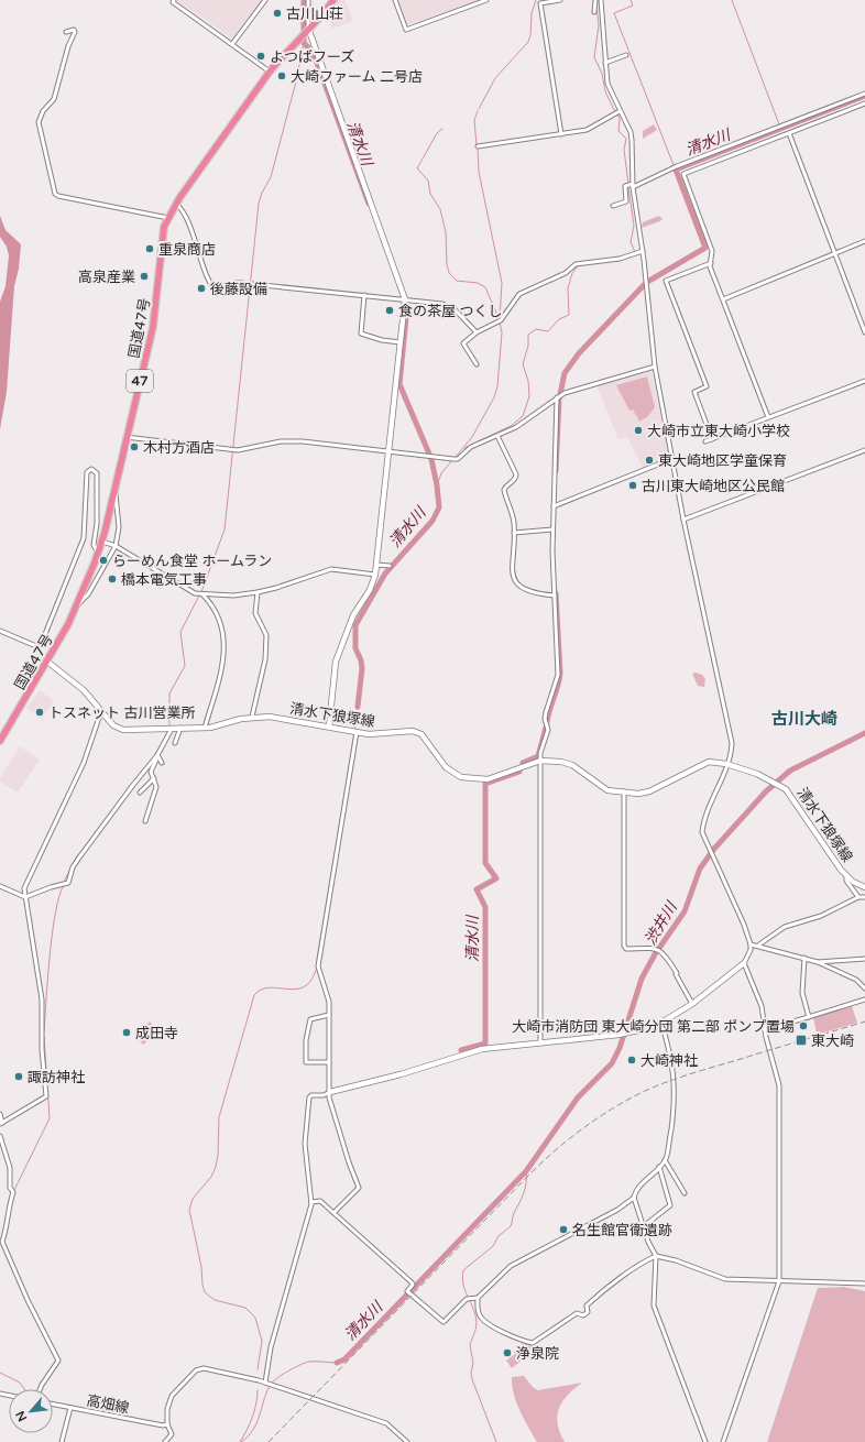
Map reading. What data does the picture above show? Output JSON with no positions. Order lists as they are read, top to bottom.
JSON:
{
  "streets": {
    "highway": ["国道47号", "47"],
    "street": ["清水下狼塚線", "高畑線"]
  },
  "crossings": [
    ["国道47号", "清水下狼塚線"]
  ],
  "districts": ["古川大崎"],
  "water": ["清水川", "渋井川"],
  "places": {
    "other": [
      "古川山荘",
      "よつばフーズ",
      "大崎ファーム 二号店",
      "重泉商店",
      "高泉産業",
      "後藤設備",
      "食の茶屋 つくし",
      "大崎市立東大崎小学校",
      "木村方酒店",
      "東大崎地区学童保育",
      "古川東大崎地区公民館",
      "らーめん食堂 ホームラン",
      "橋本電気工事",
      "トスネット 古川営業所",
      "大崎市消防団 東大崎分団 第二部 ポンプ置場",
      "成田寺",
      "大崎神社",
      "諏訪神社",
      "名生館官衛遺跡",
      "浄泉院"
    ],
    "transit": ["東大崎"]
  },
  "north": "bottom left"
}
